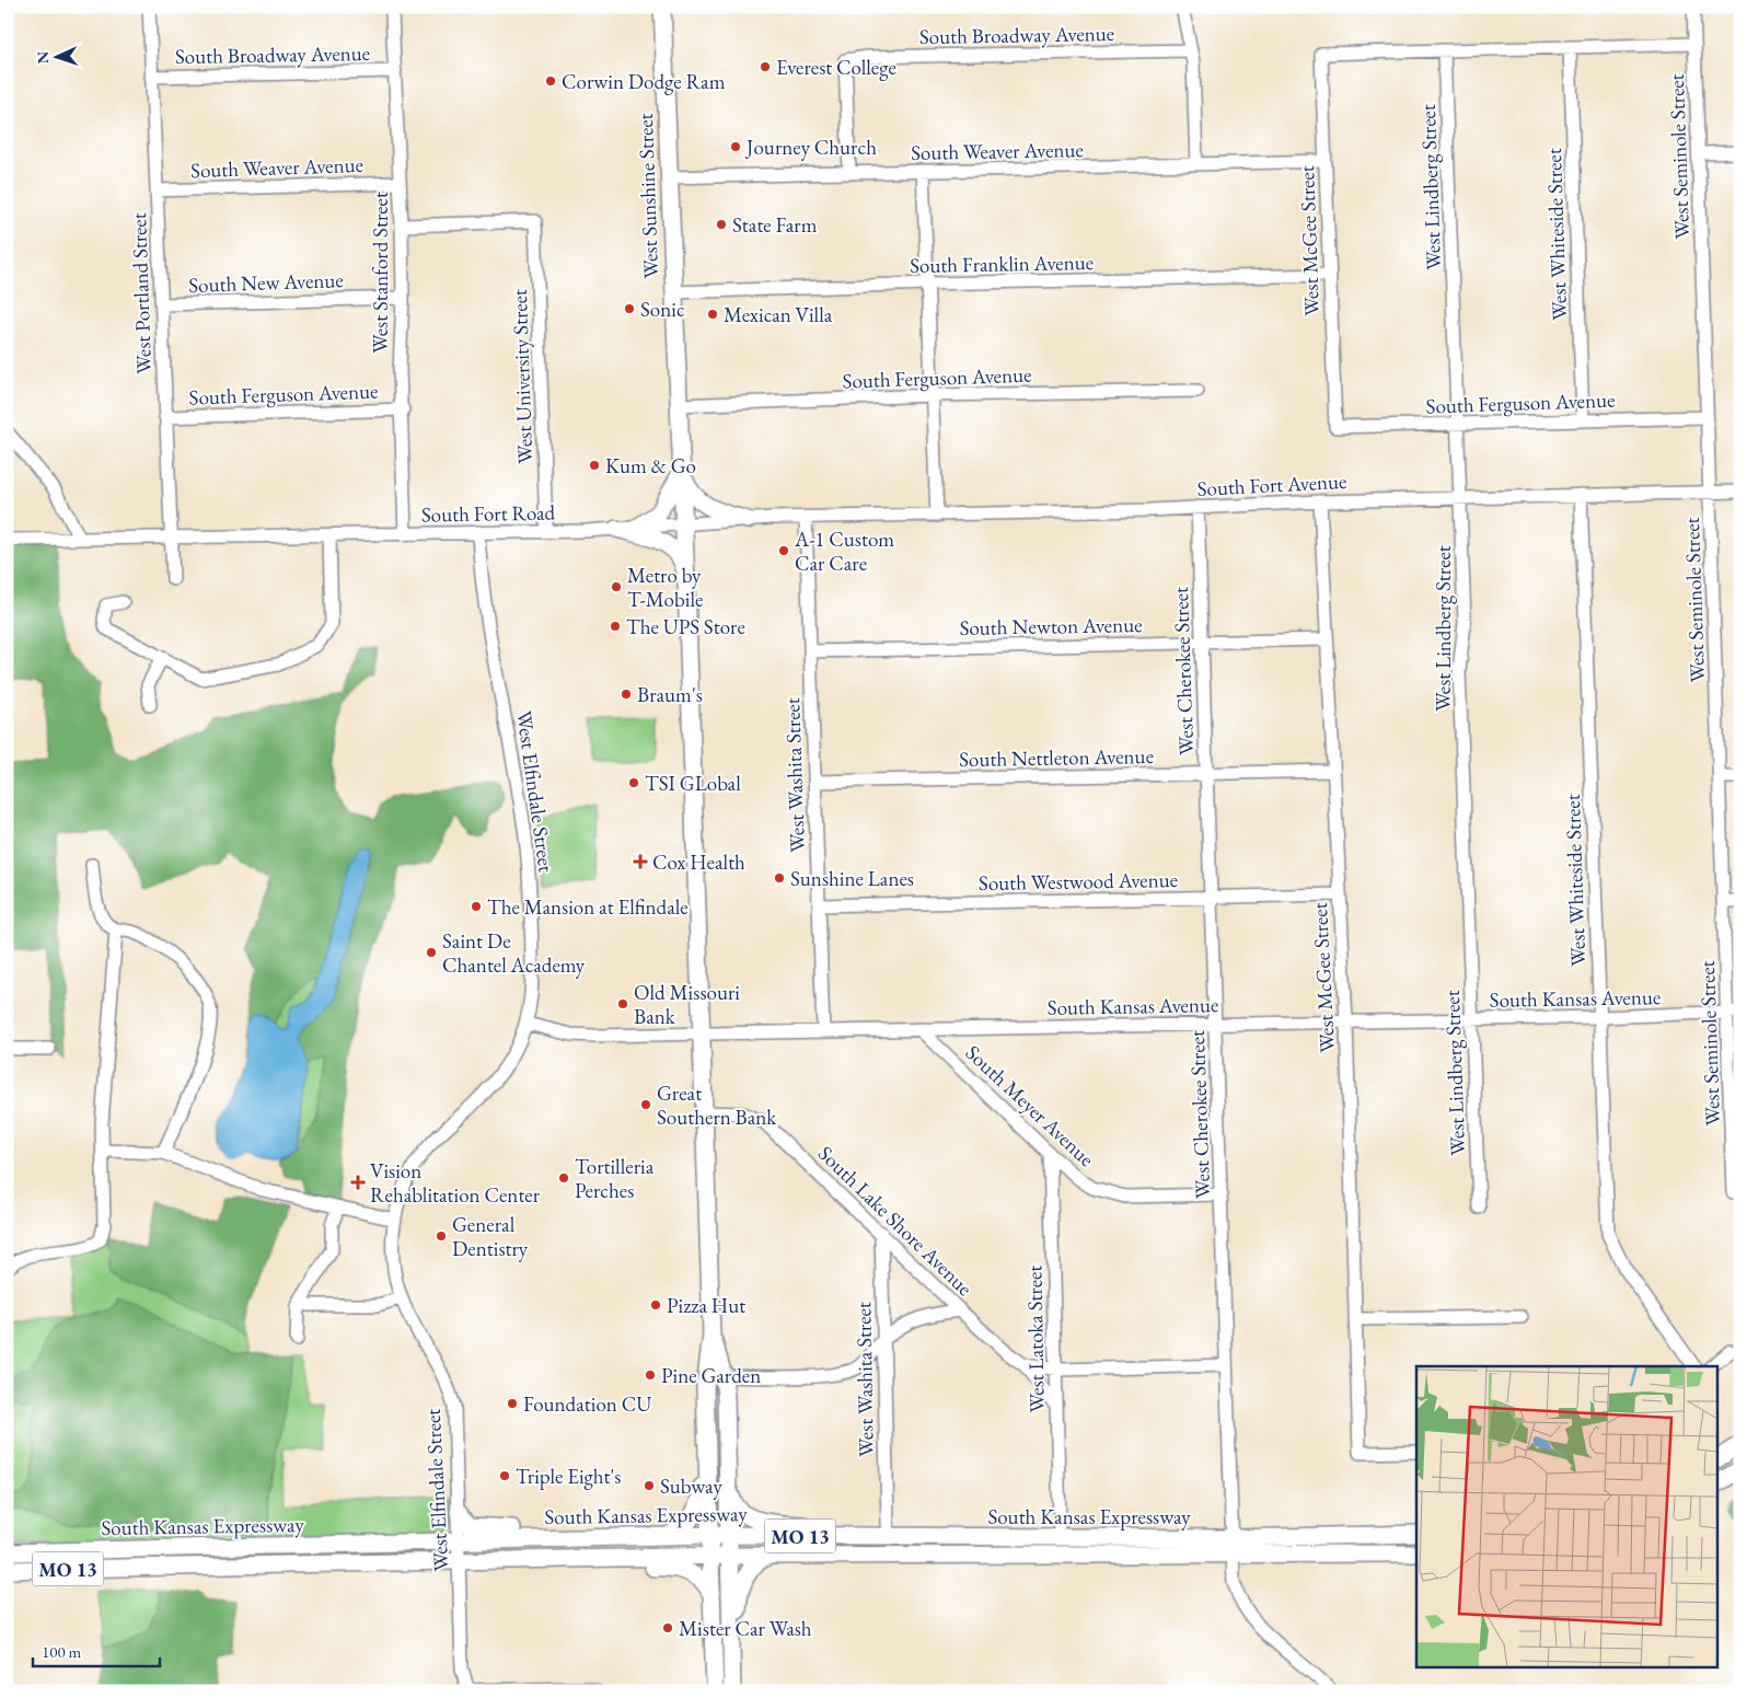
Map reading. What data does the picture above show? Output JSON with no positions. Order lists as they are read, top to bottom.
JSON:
{
  "streets": {
    "main road": ["West Sunshine Street", "South Kansas Expressway", "MO 13"],
    "street": [
      "South Broadway Avenue",
      "South Weaver Avenue",
      "West Seminole Street",
      "West Lindberg Street",
      "West Whiteside Street",
      "West McGee Street",
      "South Franklin Avenue",
      "West Stanford Street",
      "South New Avenue",
      "West Portland Street",
      "West University Street",
      "South Ferguson Avenue",
      "South Fort Avenue",
      "South Fort Road",
      "South Newton Avenue",
      "West Cherokee Street",
      "South Nettleton Avenue",
      "West Washita Street",
      "West Elfindale Street",
      "South Westwood Avenue",
      "South Kansas Avenue",
      "South Meyer Avenue",
      "South Lake Shore Avenue",
      "West Latoka Street"
    ]
  },
  "crossings": [
    ["South Broadway Avenue", "South Weaver Avenue"],
    ["South Broadway Avenue", "West Stanford Street"],
    ["South Broadway Avenue", "West Portland Street"],
    ["South Weaver Avenue", "West Sunshine Street"],
    ["South Weaver Avenue", "West McGee Street"],
    ["South Weaver Avenue", "West Stanford Street"],
    ["South Weaver Avenue", "West Portland Street"],
    ["West Seminole Street", "South Ferguson Avenue"],
    ["West Seminole Street", "South Fort Avenue"],
    ["West Seminole Street", "South Kansas Avenue"],
    ["West Lindberg Street", "West McGee Street"],
    ["West Lindberg Street", "South Ferguson Avenue"],
    ["West Lindberg Street", "South Fort Avenue"],
    ["West Lindberg Street", "South Kansas Avenue"],
    ["West Sunshine Street", "South Franklin Avenue"],
    ["West Sunshine Street", "South Ferguson Avenue"],
    ["West Sunshine Street", "South Fort Road"],
    ["West Sunshine Street", "South Kansas Avenue"],
    ["West Sunshine Street", "South Lake Shore Avenue"],
    ["West Sunshine Street", "South Kansas Expressway"],
    ["West Whiteside Street", "South Ferguson Avenue"],
    ["West Whiteside Street", "South Fort Avenue"],
    ["West Whiteside Street", "South Kansas Avenue"],
    ["West McGee Street", "South Franklin Avenue"],
    ["West McGee Street", "South Ferguson Avenue"],
    ["West McGee Street", "South Fort Avenue"],
    ["West McGee Street", "South Newton Avenue"],
    ["West McGee Street", "South Nettleton Avenue"],
    ["West McGee Street", "South Westwood Avenue"],
    ["West McGee Street", "South Kansas Avenue"],
    ["West Stanford Street", "South New Avenue"],
    ["West Stanford Street", "West University Street"],
    ["West Stanford Street", "South Ferguson Avenue"],
    ["West Stanford Street", "South Fort Road"],
    ["South New Avenue", "West Portland Street"],
    ["West Portland Street", "South Ferguson Avenue"],
    ["West Portland Street", "South Fort Road"],
    ["West University Street", "South Fort Road"],
    ["South Fort Avenue", "South Fort Road"],
    ["South Fort Avenue", "West Cherokee Street"],
    ["South Fort Avenue", "West Washita Street"],
    ["South Fort Road", "West Washita Street"],
    ["South Fort Road", "West Elfindale Street"],
    ["South Newton Avenue", "West Cherokee Street"],
    ["South Newton Avenue", "West Washita Street"],
    ["West Cherokee Street", "South Nettleton Avenue"],
    ["West Cherokee Street", "South Westwood Avenue"],
    ["West Cherokee Street", "South Kansas Avenue"],
    ["West Cherokee Street", "South Meyer Avenue"],
    ["West Cherokee Street", "South Kansas Expressway"],
    ["South Nettleton Avenue", "West Washita Street"],
    ["West Washita Street", "South Westwood Avenue"],
    ["West Washita Street", "South Kansas Avenue"],
    ["West Washita Street", "South Lake Shore Avenue"],
    ["West Washita Street", "South Kansas Expressway"],
    ["West Elfindale Street", "South Kansas Avenue"],
    ["West Elfindale Street", "South Kansas Expressway"],
    ["South Kansas Avenue", "South Meyer Avenue"],
    ["South Meyer Avenue", "West Latoka Street"],
    ["South Lake Shore Avenue", "West Latoka Street"]
  ],
  "places": {
    "other": [
      "Everest College",
      "Corwin Dodge Ram",
      "Journey Church",
      "State Farm",
      "Sonic",
      "Mexican Villa",
      "Kum & Go",
      "A-1 Custom Car Care",
      "Metro by T-Mobile",
      "The UPS Store",
      "Braum's",
      "TSI GLobal",
      "Sunshine Lanes",
      "The Mansion at Elfindale",
      "Saint De Chantel Academy",
      "Old Missouri Bank",
      "Great Southern Bank",
      "Tortilleria Perches",
      "General Dentistry",
      "Pizza Hut",
      "Pine Garden",
      "Foundation CU",
      "Triple Eight's",
      "Subway",
      "Mister Car Wash"
    ],
    "health": ["Cox Health", "Vision Rehablitation Center"]
  },
  "scale_bar": "100 m",
  "north": "left"
}
